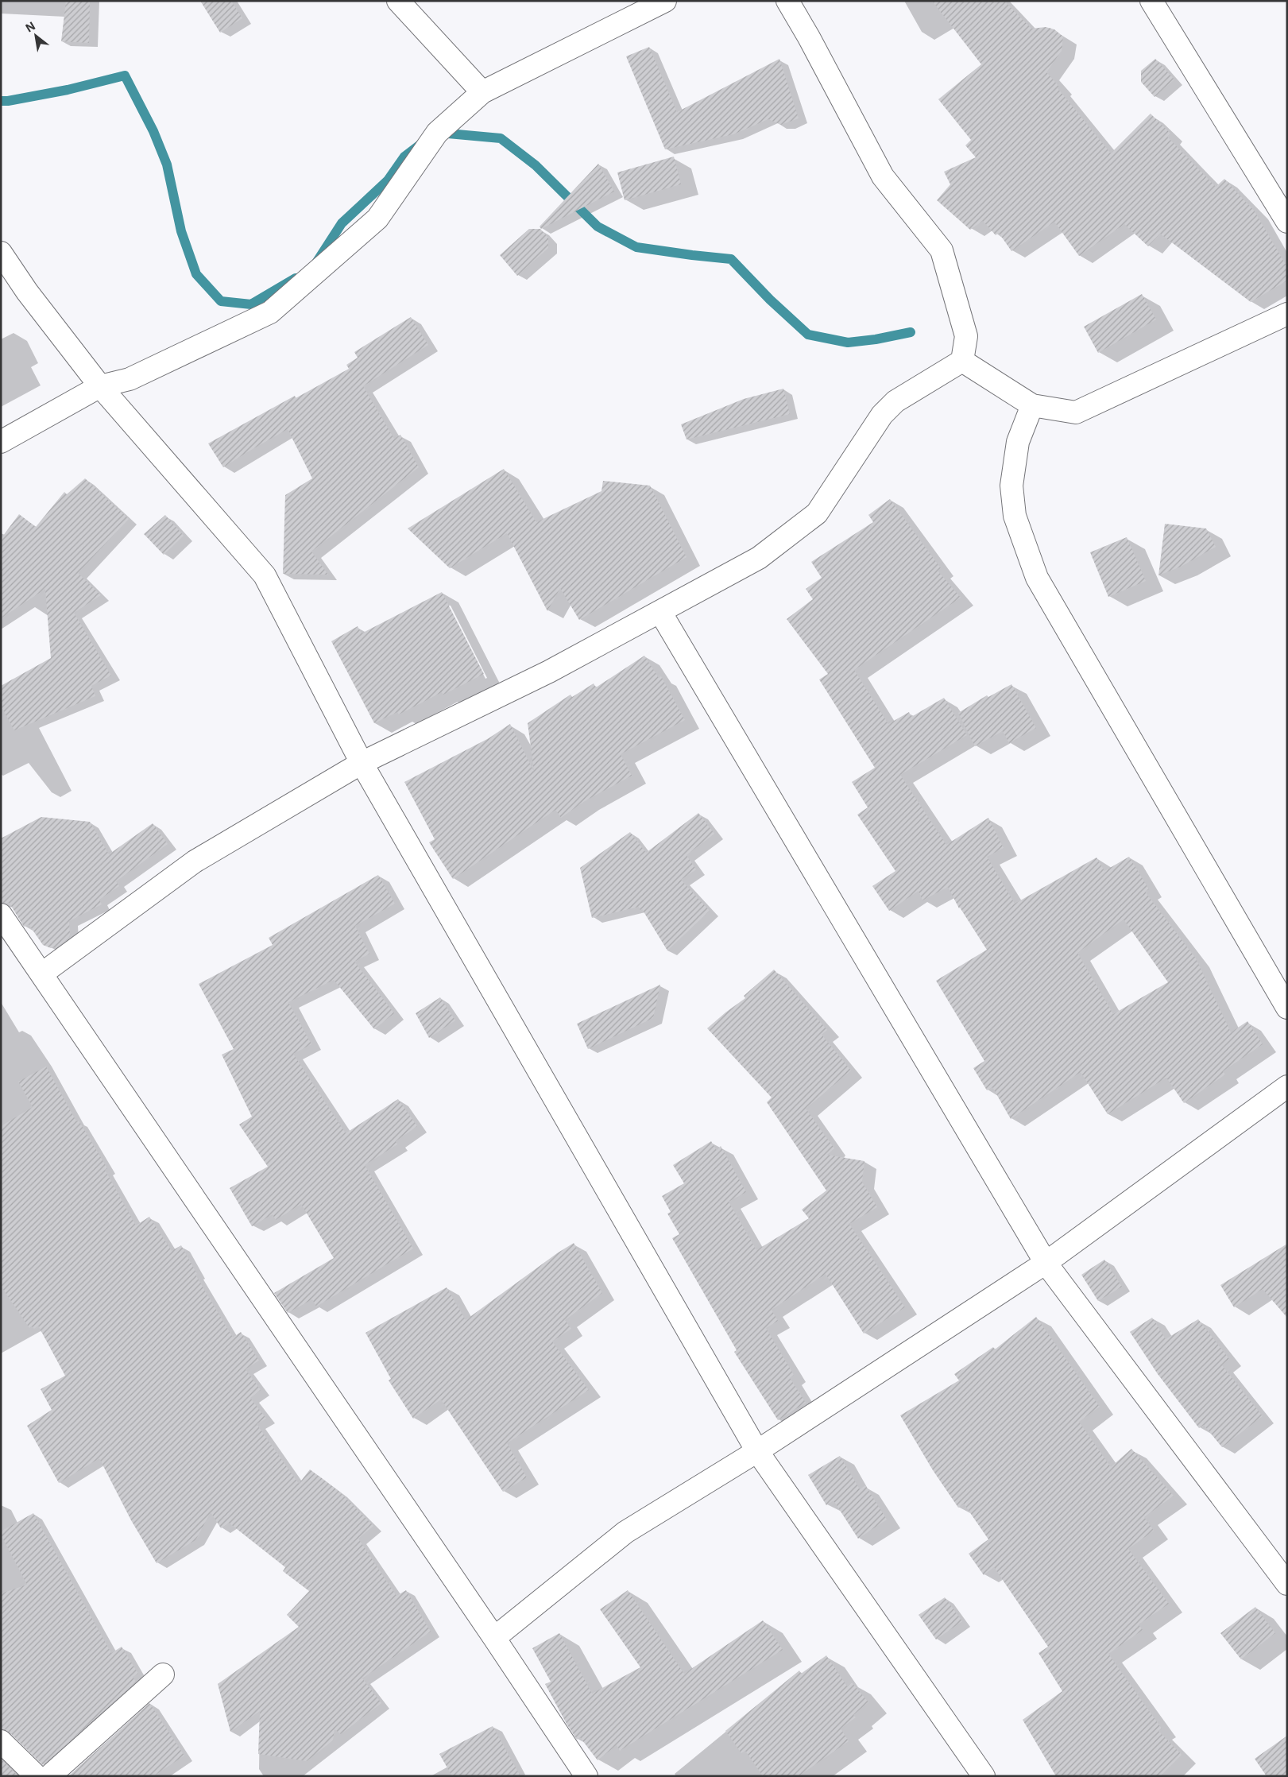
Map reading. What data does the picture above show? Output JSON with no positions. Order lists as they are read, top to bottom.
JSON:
{
  "north": "top left"
}
